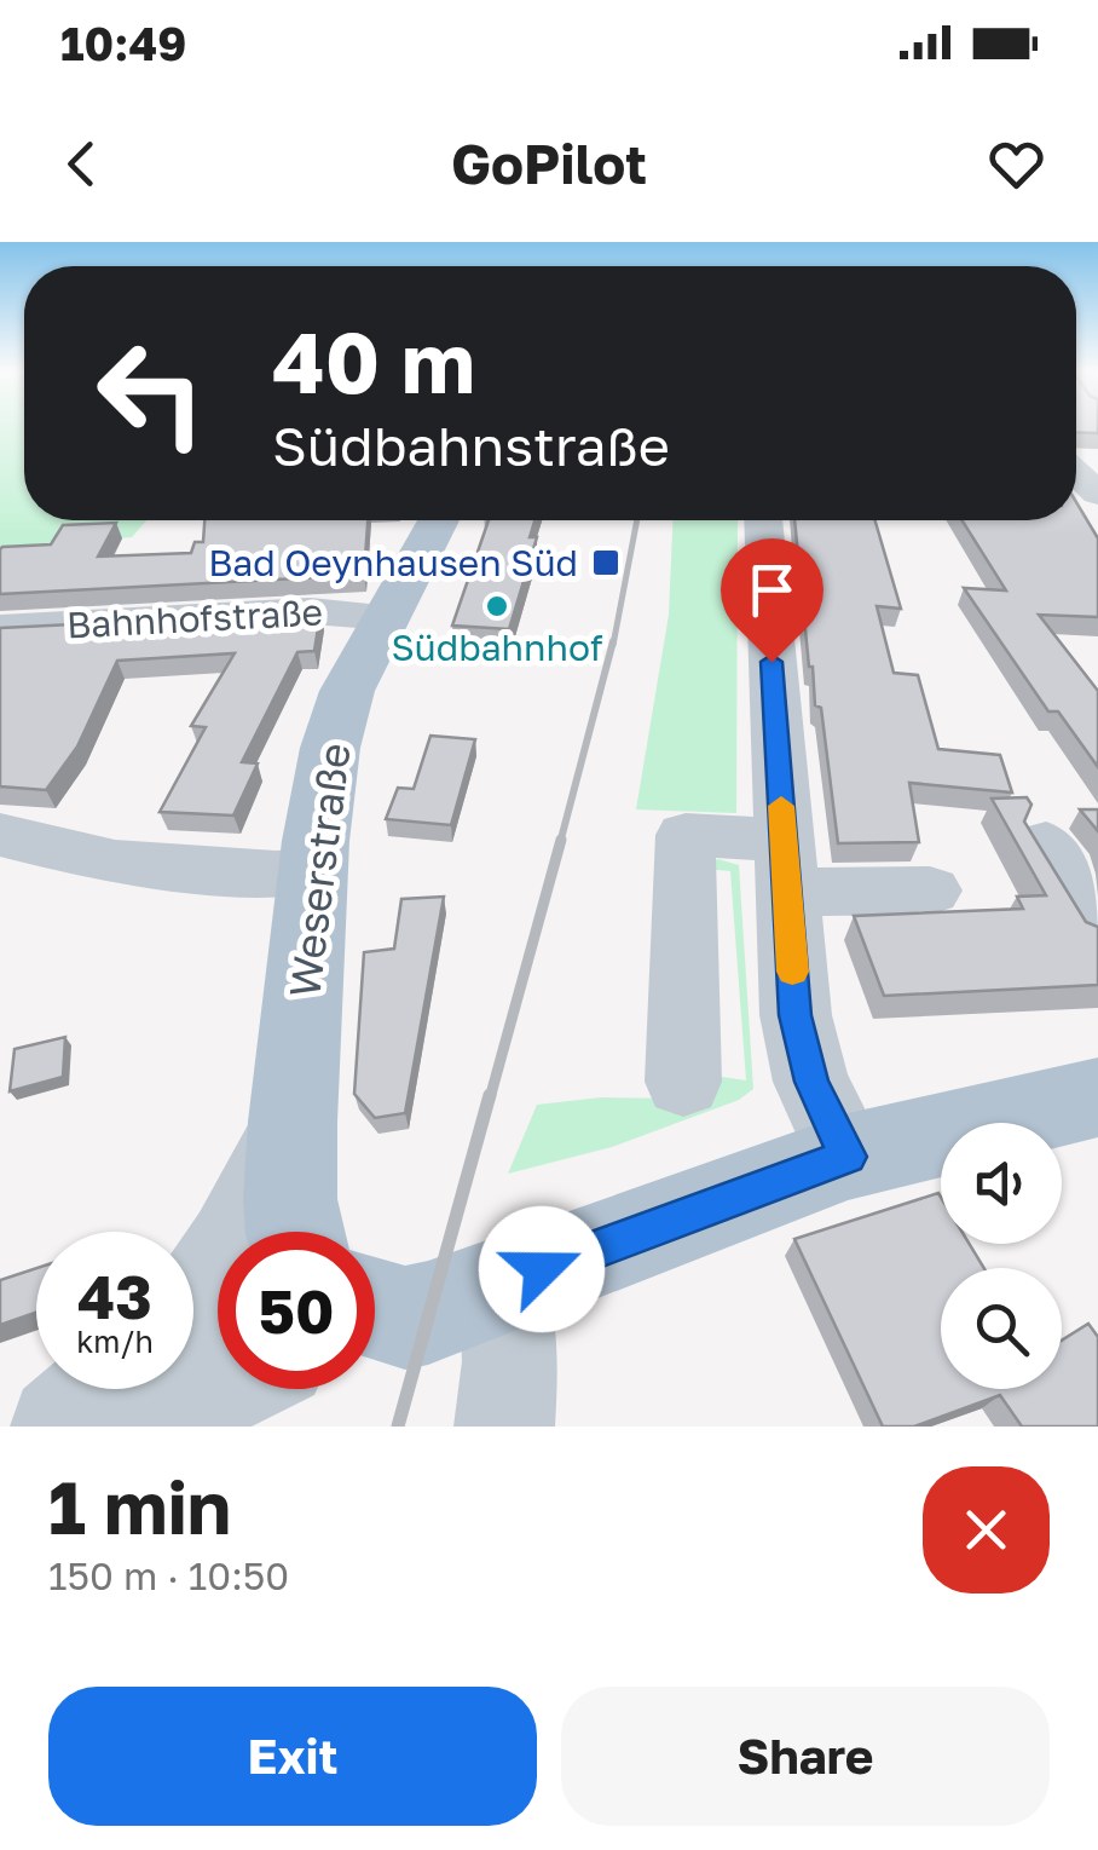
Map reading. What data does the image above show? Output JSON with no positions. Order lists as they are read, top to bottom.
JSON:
{
  "streets": {
    "main road": ["Weserstraße"],
    "street": ["Bahnhofstraße"]
  },
  "crossings": [
    ["Bahnhofstraße", "Weserstraße"]
  ],
  "places": {
    "transit": ["Bad Oeynhausen Süd"],
    "other": ["Südbahnhof"]
  },
  "page": {
    "status": "10:49",
    "header": "GoPilot",
    "turn": ["40 m", "Südbahnstraße"],
    "speed": "43 km/h",
    "limit": "50",
    "heading": ["1 min", "150 m · 10:50"],
    "buttons": ["Exit", "Share"]
  }
}
